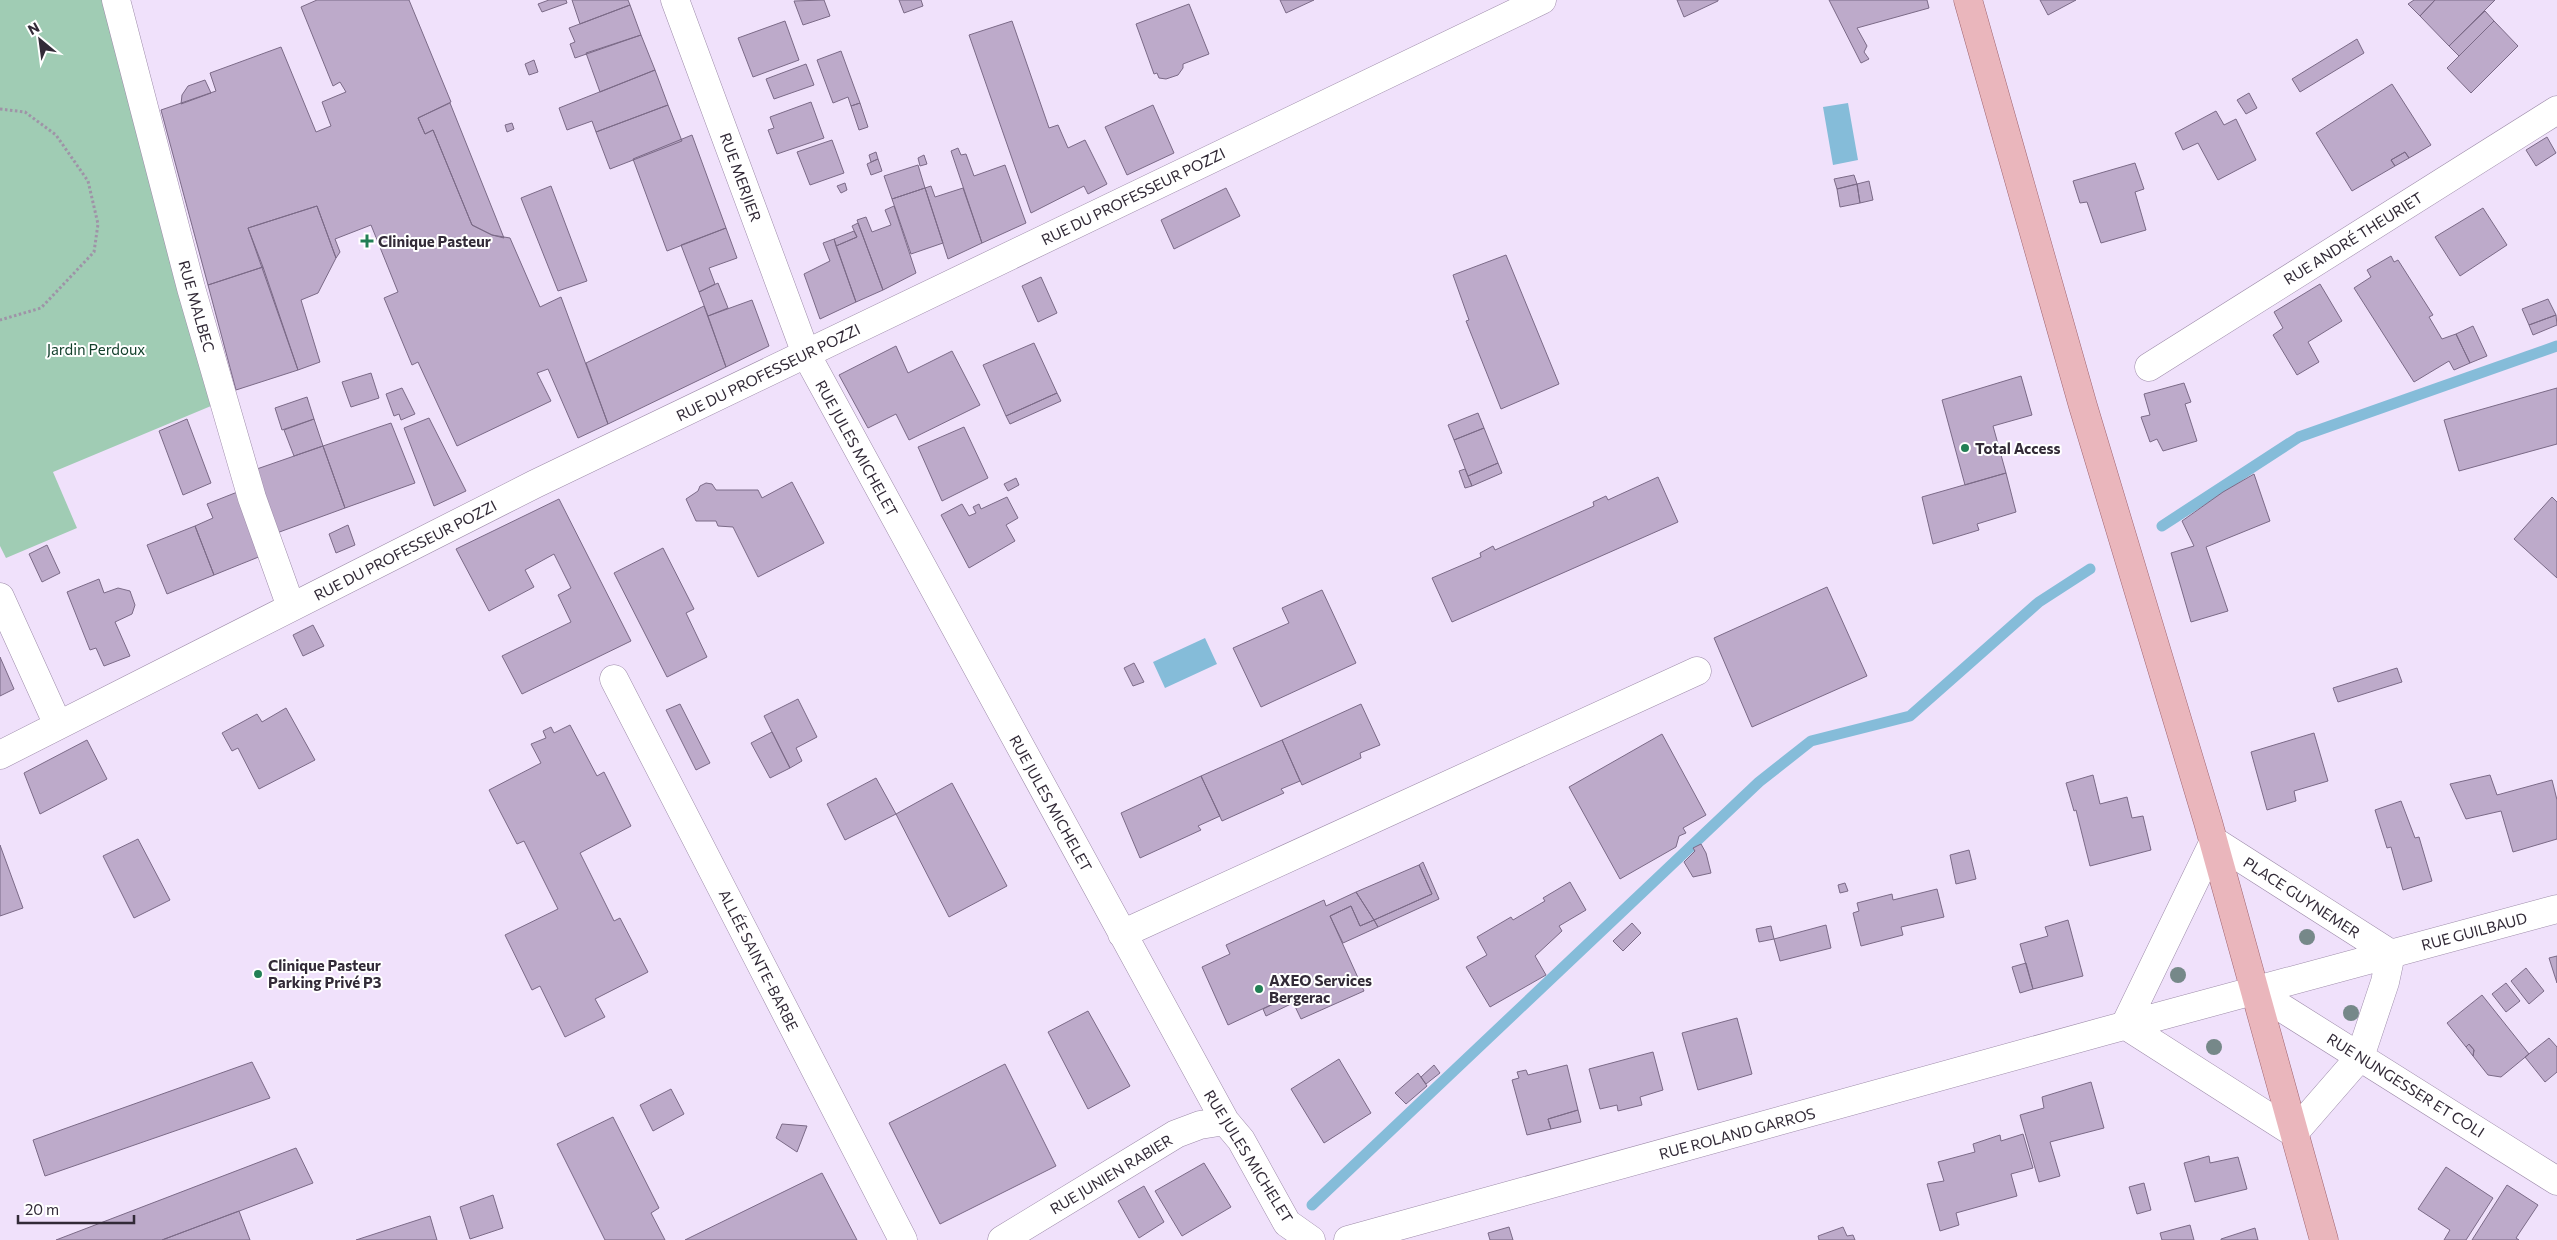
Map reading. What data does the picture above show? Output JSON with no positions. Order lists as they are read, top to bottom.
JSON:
{
  "streets": {
    "main road": ["PLACE GUYNEMER"],
    "street": [
      "RUE MERJIER",
      "RUE DU PROFESSEUR POZZI",
      "RUE ANDRÉ THEURIET",
      "RUE MALBEC",
      "RUE JULES MICHELET",
      "RUE GUILBAUD",
      "ALLÉE SAINTE-BARBE",
      "RUE NUNGESSER ET COLI",
      "RUE ROLAND GARROS",
      "RUE JUNIEN RABIER"
    ]
  },
  "crossings": [
    ["RUE MERJIER", "RUE DU PROFESSEUR POZZI"],
    ["RUE MERJIER", "RUE JULES MICHELET"],
    ["RUE DU PROFESSEUR POZZI", "RUE MALBEC"],
    ["RUE DU PROFESSEUR POZZI", "RUE JULES MICHELET"],
    ["RUE JULES MICHELET", "RUE JUNIEN RABIER"],
    ["PLACE GUYNEMER", "RUE GUILBAUD"],
    ["PLACE GUYNEMER", "RUE NUNGESSER ET COLI"],
    ["PLACE GUYNEMER", "RUE ROLAND GARROS"]
  ],
  "parks": ["Jardin Perdoux"],
  "places": {
    "health": ["Clinique Pasteur"],
    "other": ["Total Access", "Clinique Pasteur Parking Privé P3", "AXEO Services Bergerac"]
  },
  "scale_bar": "20 m",
  "north": "top left"
}
